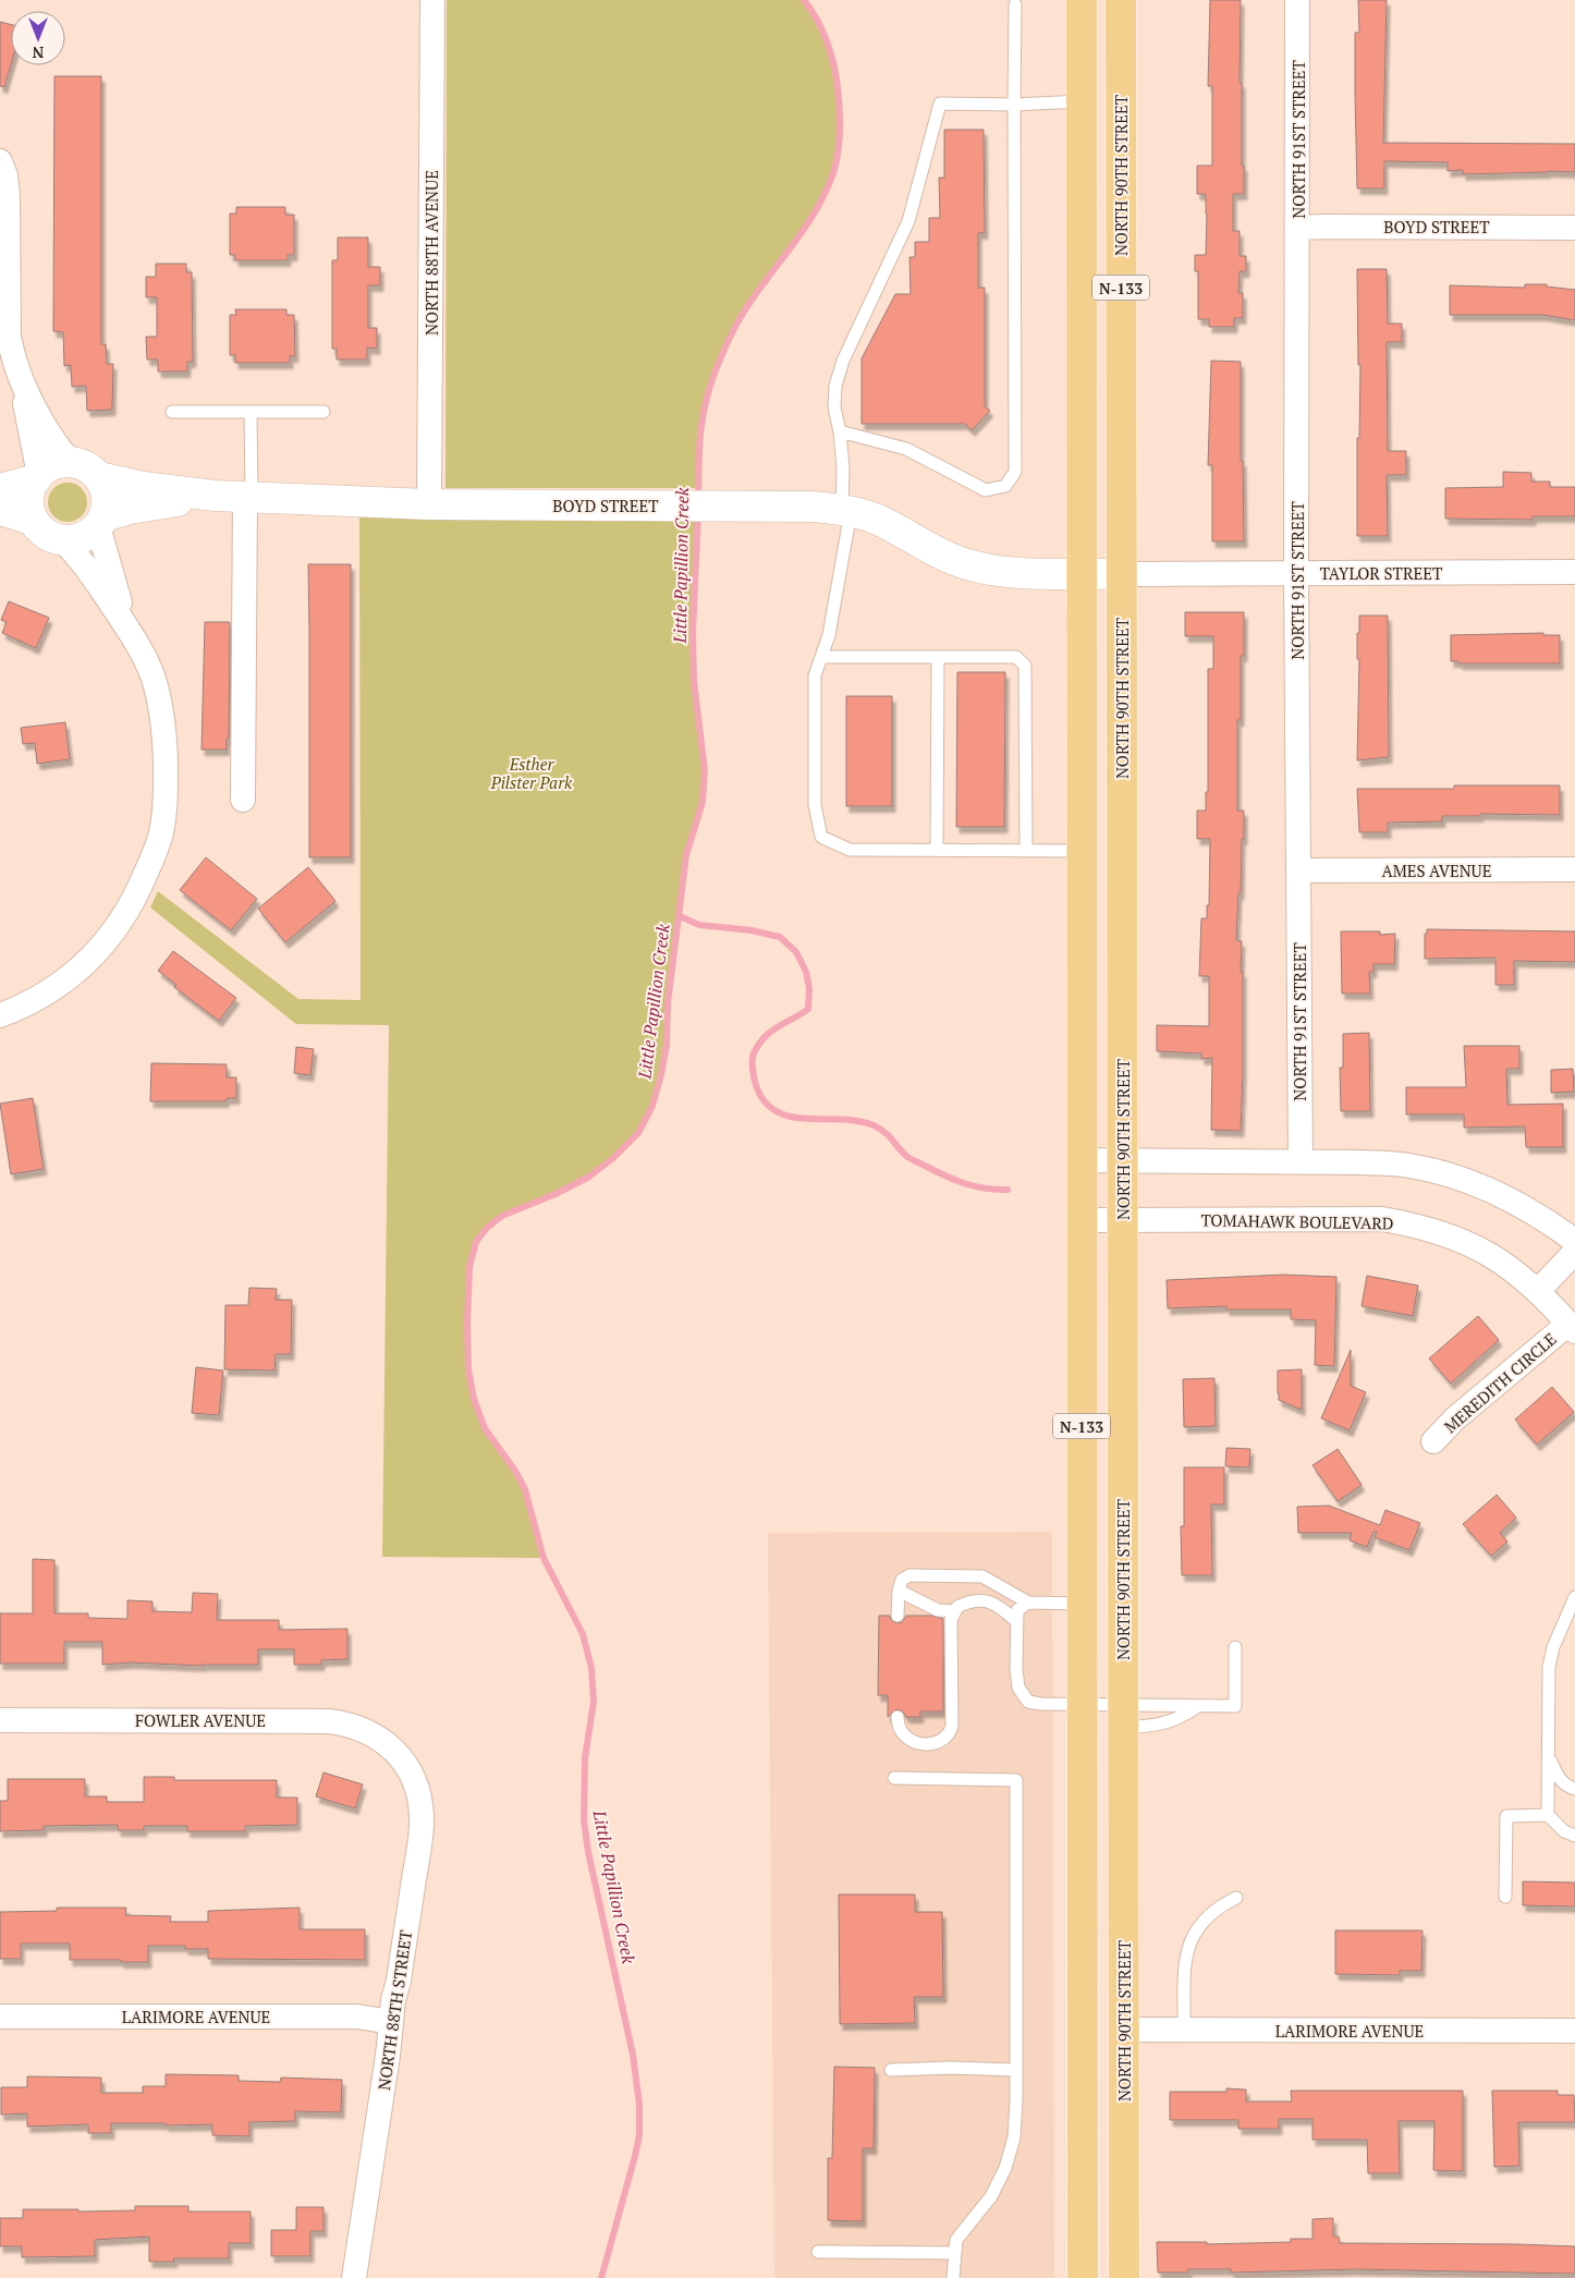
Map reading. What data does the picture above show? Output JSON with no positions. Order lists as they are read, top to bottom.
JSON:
{
  "streets": {
    "main road": ["NORTH 90TH STREET", "N-133"],
    "street": [
      "NORTH 91ST STREET",
      "BOYD STREET",
      "NORTH 88TH AVENUE",
      "TAYLOR STREET",
      "AMES AVENUE",
      "TOMAHAWK BOULEVARD",
      "MEREDITH CIRCLE",
      "FOWLER AVENUE",
      "NORTH 88TH STREET",
      "LARIMORE AVENUE"
    ]
  },
  "crossings": [
    ["NORTH 91ST STREET", "BOYD STREET"],
    ["NORTH 91ST STREET", "TAYLOR STREET"],
    ["NORTH 91ST STREET", "AMES AVENUE"],
    ["NORTH 90TH STREET", "BOYD STREET"],
    ["NORTH 90TH STREET", "TAYLOR STREET"],
    ["NORTH 90TH STREET", "TOMAHAWK BOULEVARD"],
    ["NORTH 90TH STREET", "LARIMORE AVENUE"],
    ["BOYD STREET", "NORTH 88TH AVENUE"],
    ["BOYD STREET", "N-133"],
    ["BOYD STREET", "TAYLOR STREET"],
    ["N-133", "TOMAHAWK BOULEVARD"],
    ["TOMAHAWK BOULEVARD", "MEREDITH CIRCLE"],
    ["FOWLER AVENUE", "NORTH 88TH STREET"],
    ["NORTH 88TH STREET", "LARIMORE AVENUE"]
  ],
  "water": ["Little Papillion Creek"],
  "parks": ["Esther Pilster Park"],
  "north": "bottom"
}
